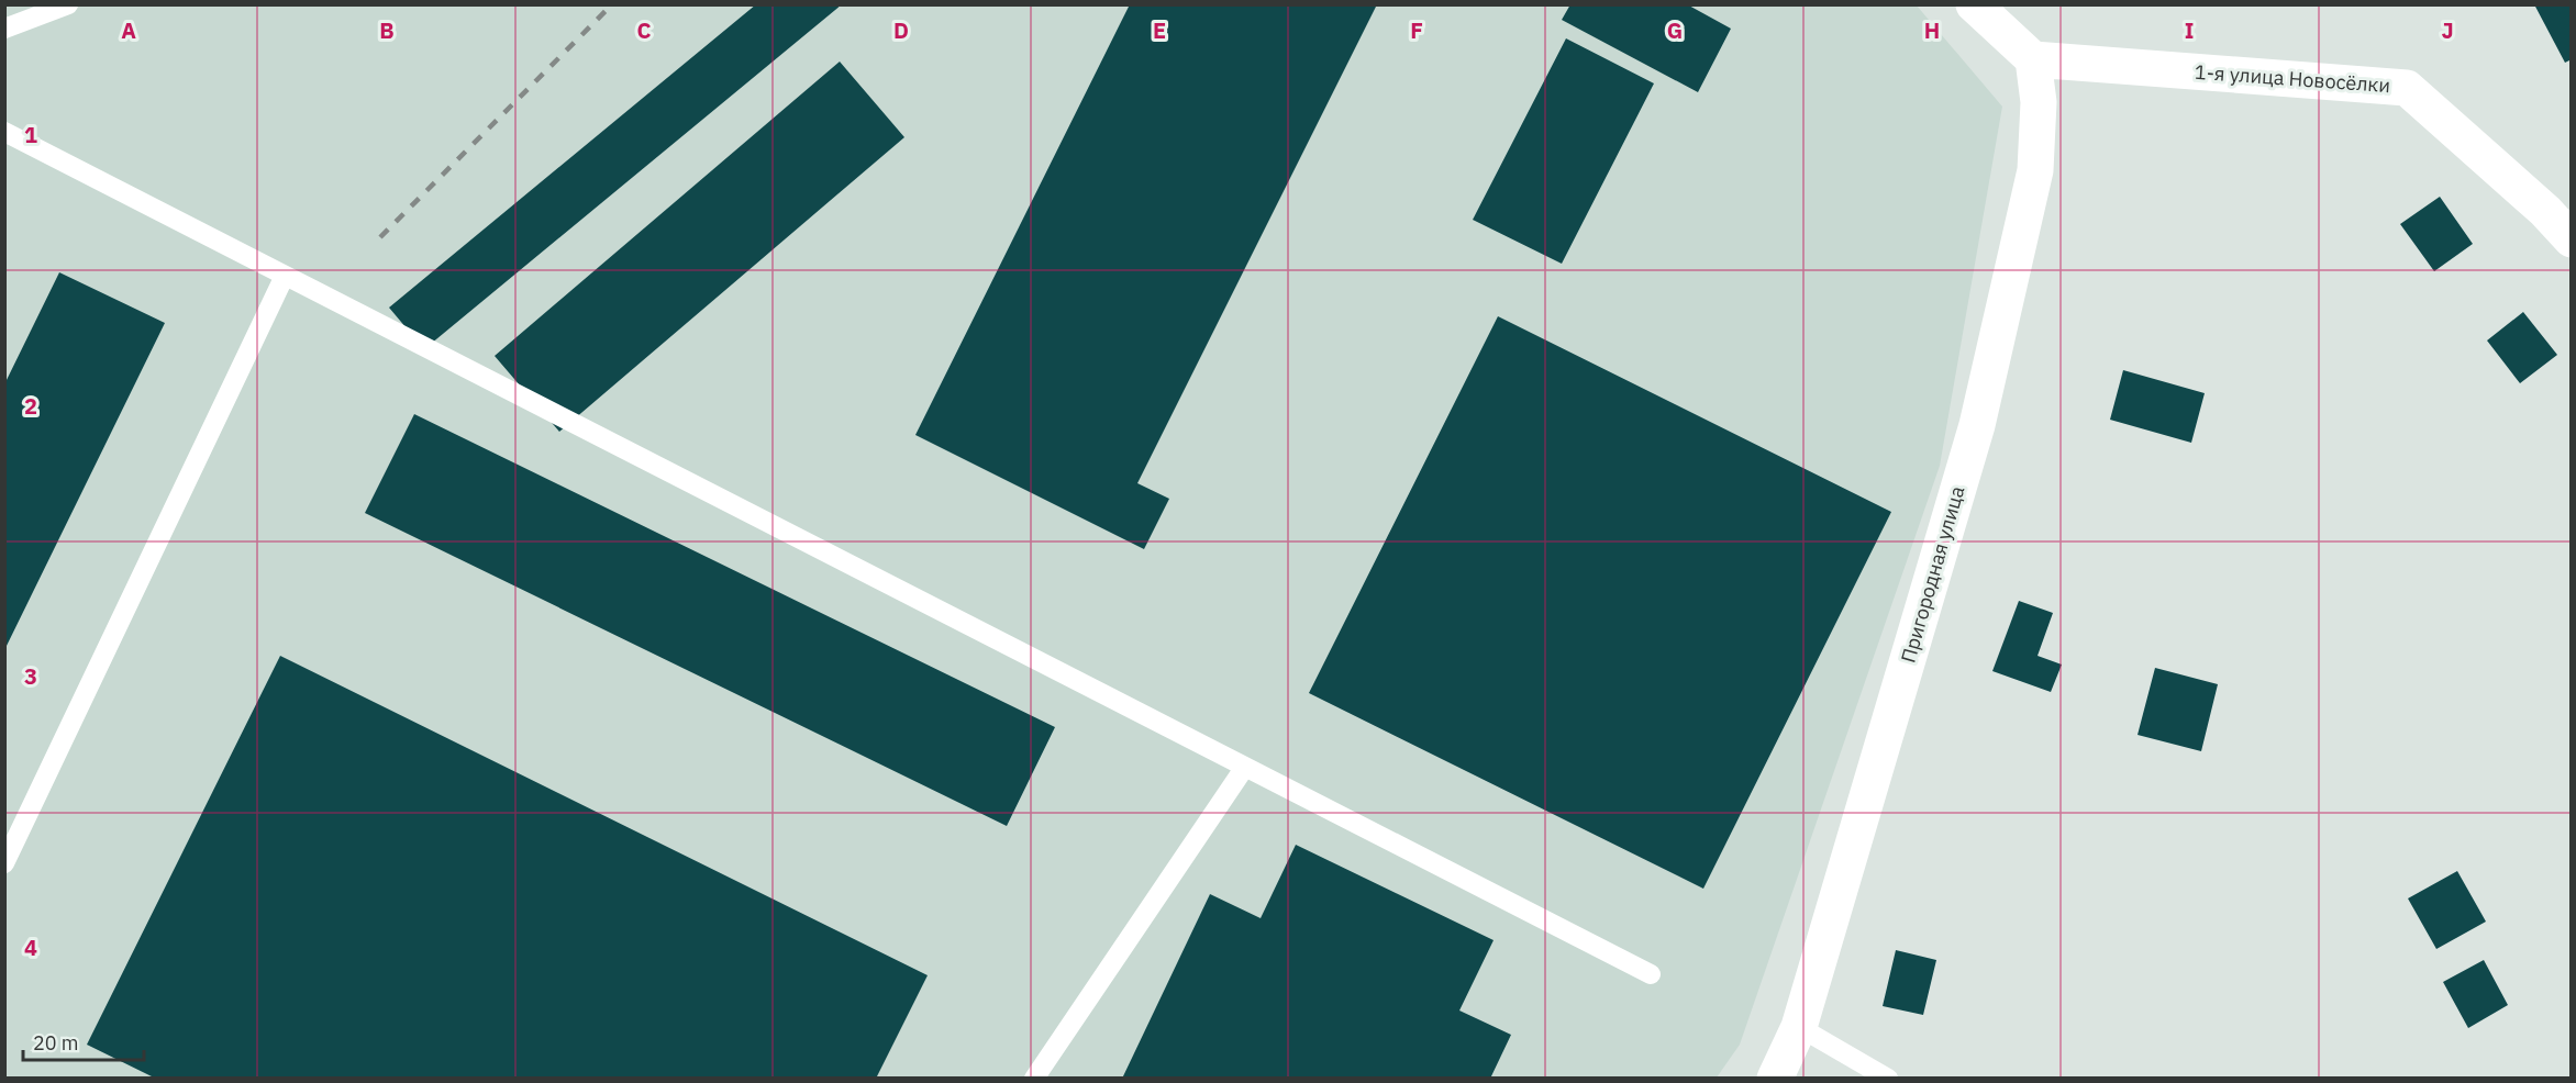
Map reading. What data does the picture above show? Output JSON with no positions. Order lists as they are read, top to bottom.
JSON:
{
  "streets": {
    "street": ["1-я улица Новосёлки", "Пригородная улица"]
  },
  "crossings": [
    ["1-я улица Новосёлки", "Пригородная улица"]
  ],
  "scale_bar": "20 m",
  "grid": {
    "columns": [
      "A",
      "B",
      "C",
      "D",
      "E",
      "F",
      "G",
      "H",
      "I",
      "J"
    ],
    "rows": [
      "1",
      "2",
      "3",
      "4"
    ]
  }
}
